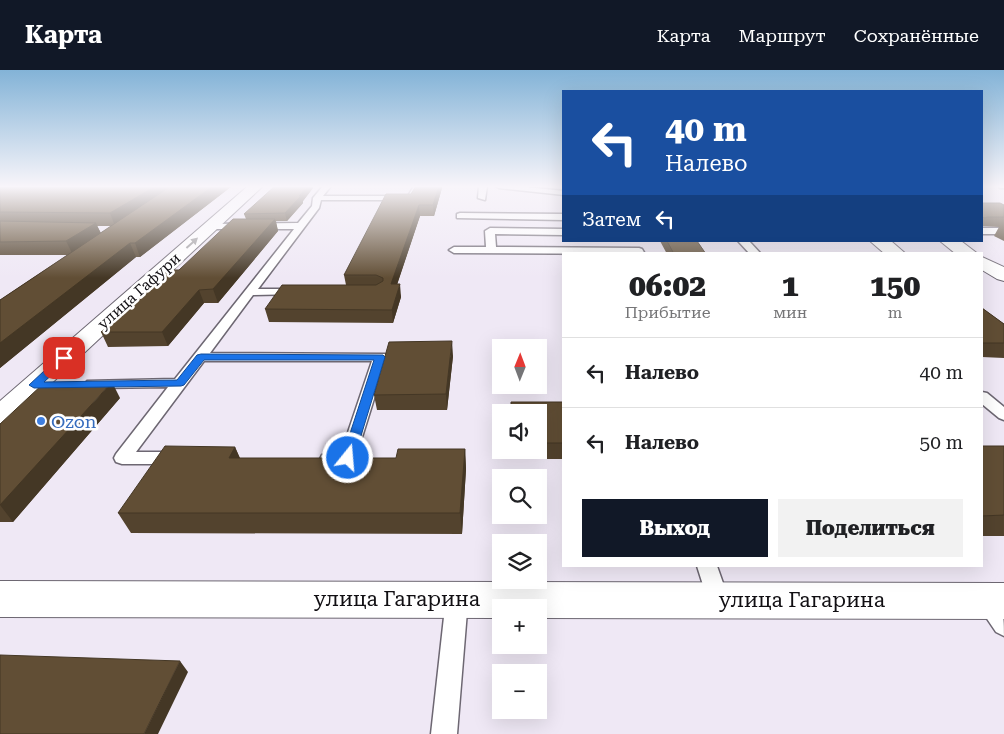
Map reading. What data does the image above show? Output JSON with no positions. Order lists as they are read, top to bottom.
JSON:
{
  "streets": {
    "street": ["улица Гафури", "улица Гагарина"]
  },
  "one_way": ["улица Гафури"],
  "places": ["Ozon"],
  "north": "top",
  "page": {
    "header": "Карта",
    "nav": ["Карта", "Маршрут", "Сохранённые"],
    "turn": ["40 m", "Налево"],
    "then": "Затем",
    "eta": [
      "06:02",
      "Прибытие",
      "1",
      "мин",
      "150",
      "m"
    ],
    "list": [
      {
        "name": "Налево",
        "value": "40 m"
      },
      {
        "name": "Налево",
        "value": "50 m"
      }
    ],
    "map_buttons": ["+", "−"],
    "buttons": ["Выход", "Поделиться"]
  }
}
